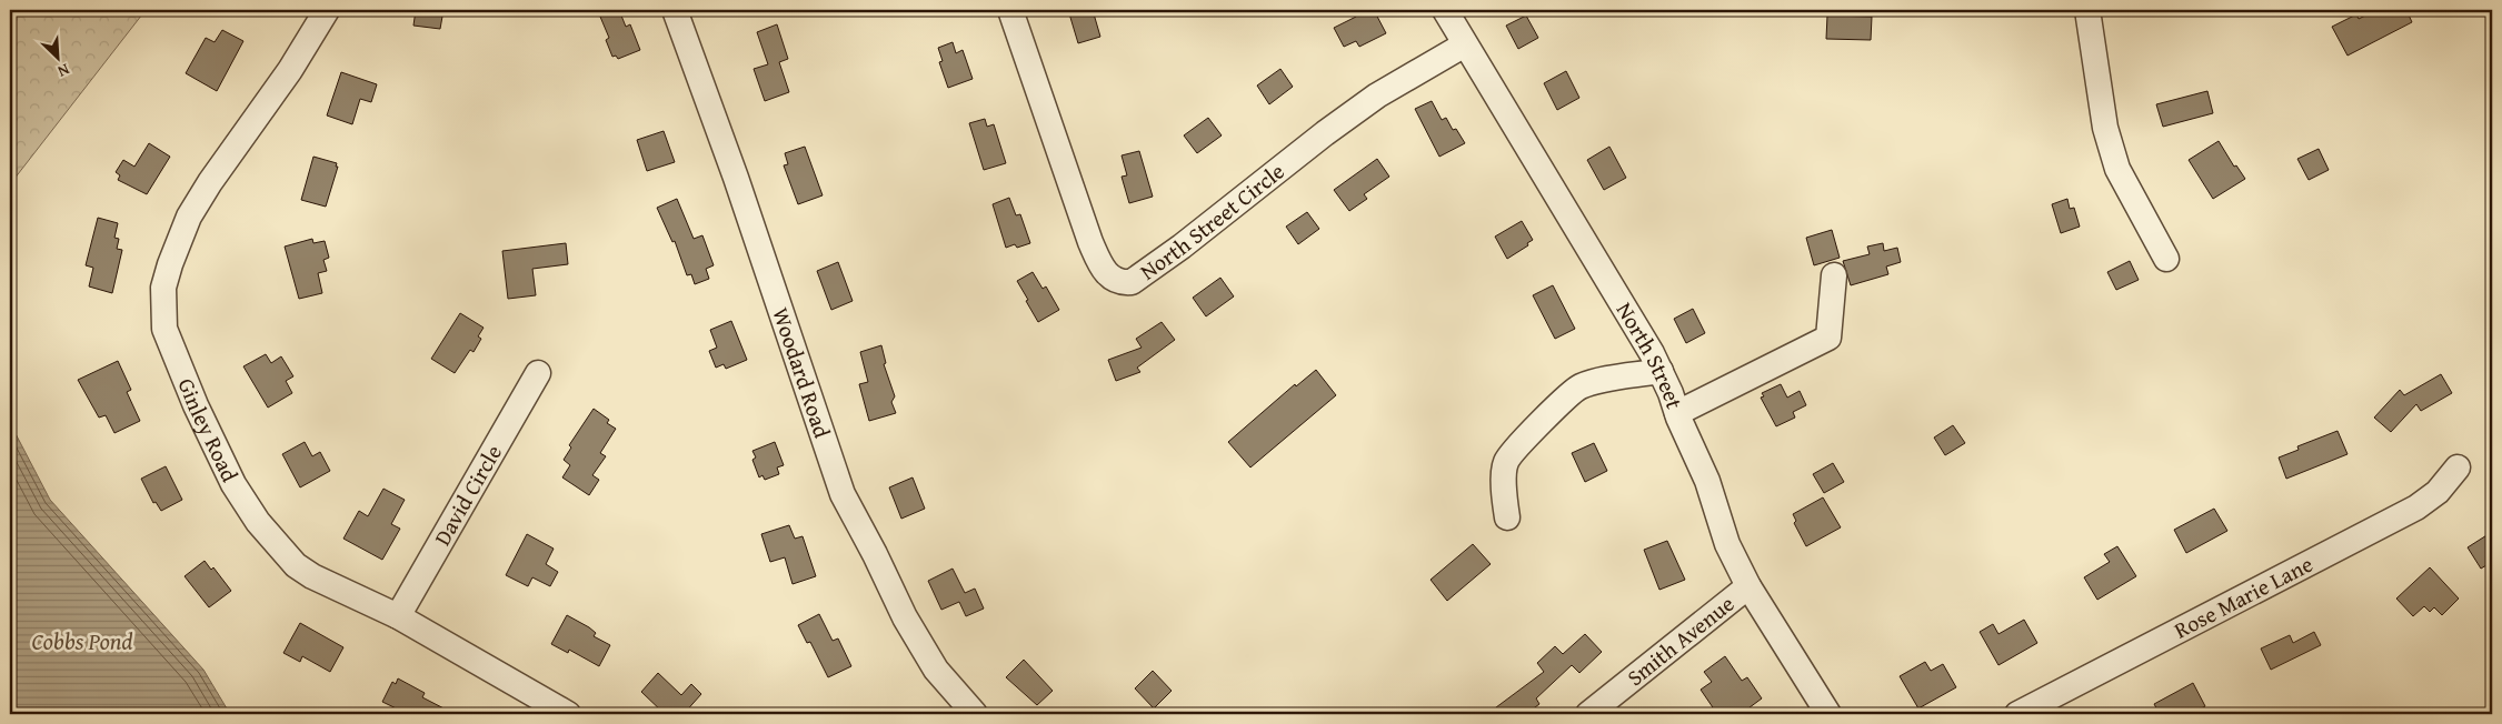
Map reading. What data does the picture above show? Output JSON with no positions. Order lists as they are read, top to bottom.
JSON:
{
  "streets": {
    "street": [
      "North Street Circle",
      "North Street",
      "Woodard Road",
      "Ginley Road",
      "David Circle",
      "Rose Marie Lane",
      "Smith Avenue"
    ]
  },
  "crossings": [
    ["North Street Circle", "North Street"],
    ["North Street", "Smith Avenue"],
    ["Ginley Road", "David Circle"]
  ],
  "water": ["Cobbs Pond"],
  "north": "bottom right"
}
